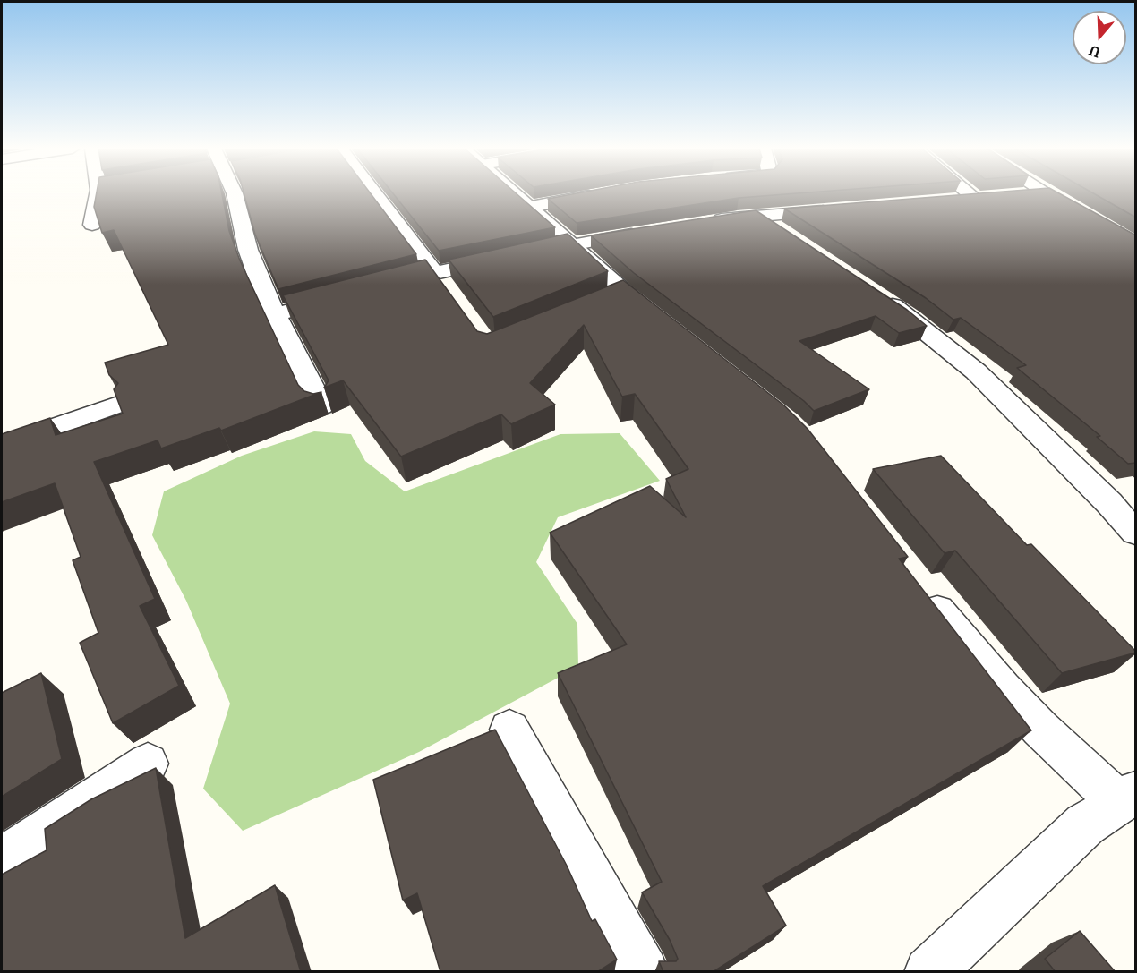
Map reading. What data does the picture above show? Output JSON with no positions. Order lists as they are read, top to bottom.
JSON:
{
  "north": "bottom"
}
